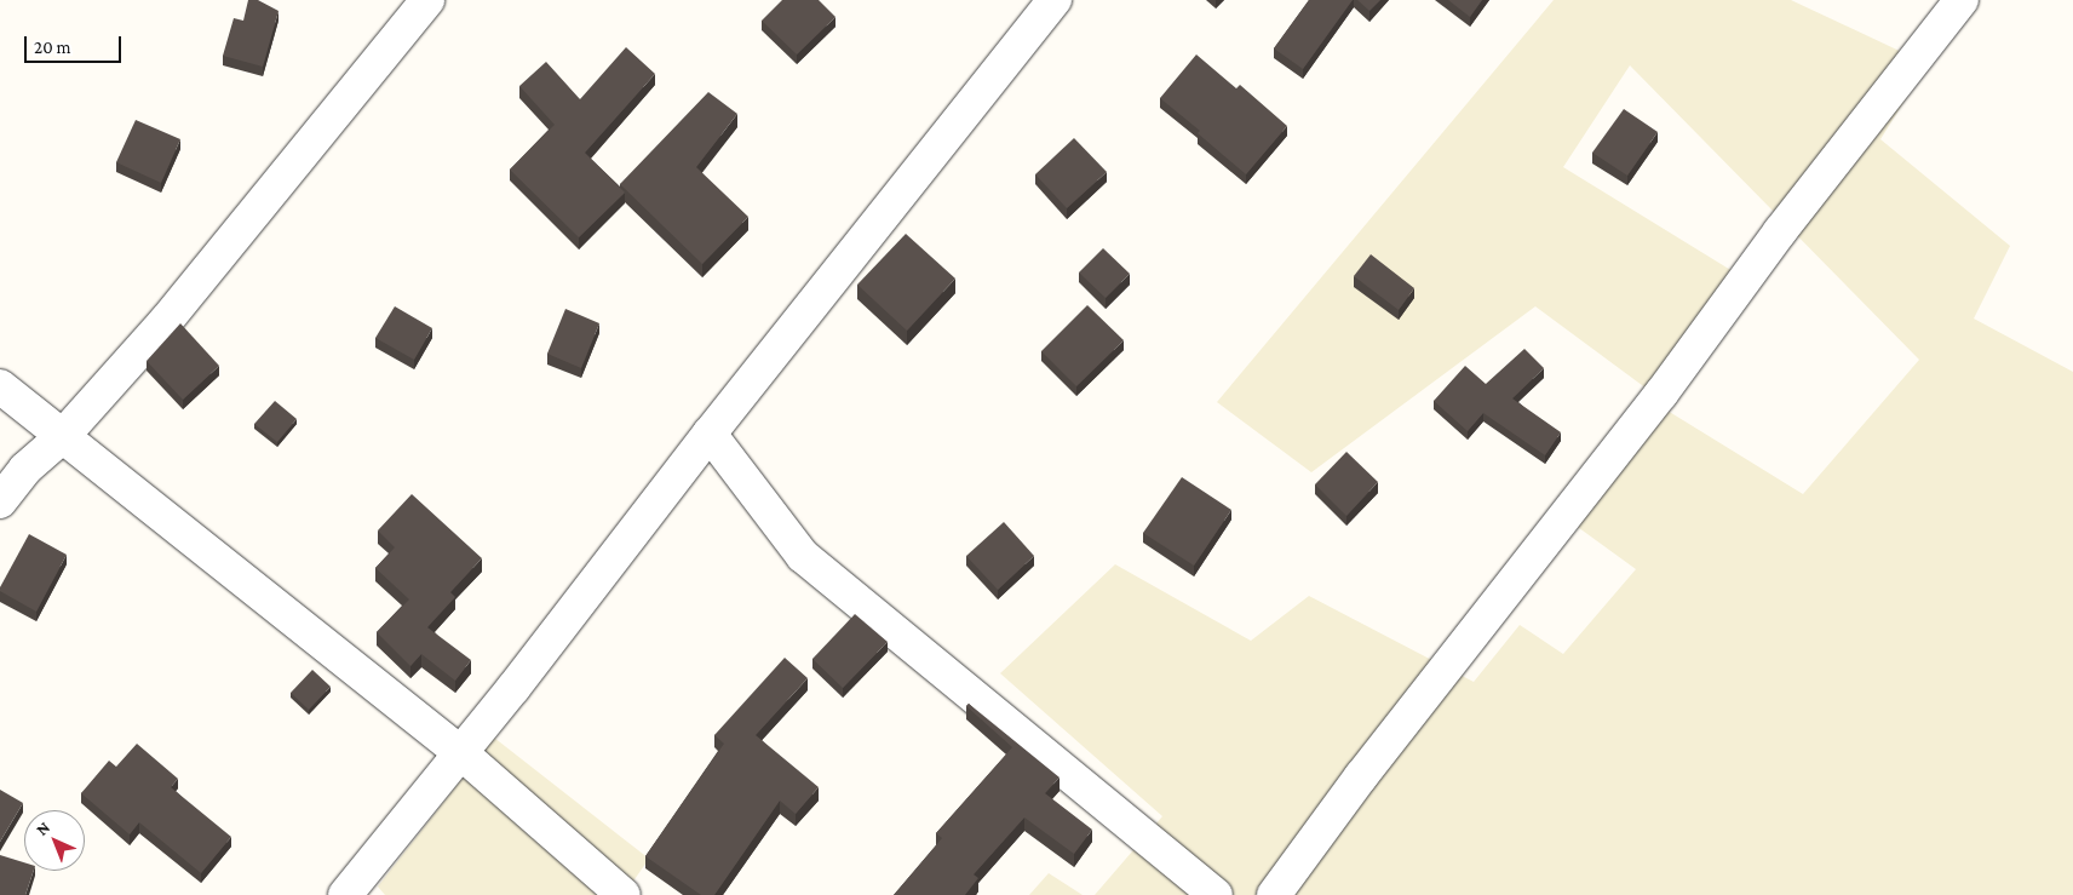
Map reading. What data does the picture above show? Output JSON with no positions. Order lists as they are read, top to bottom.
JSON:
{
  "scale_bar": "20 m",
  "north": "top left"
}
